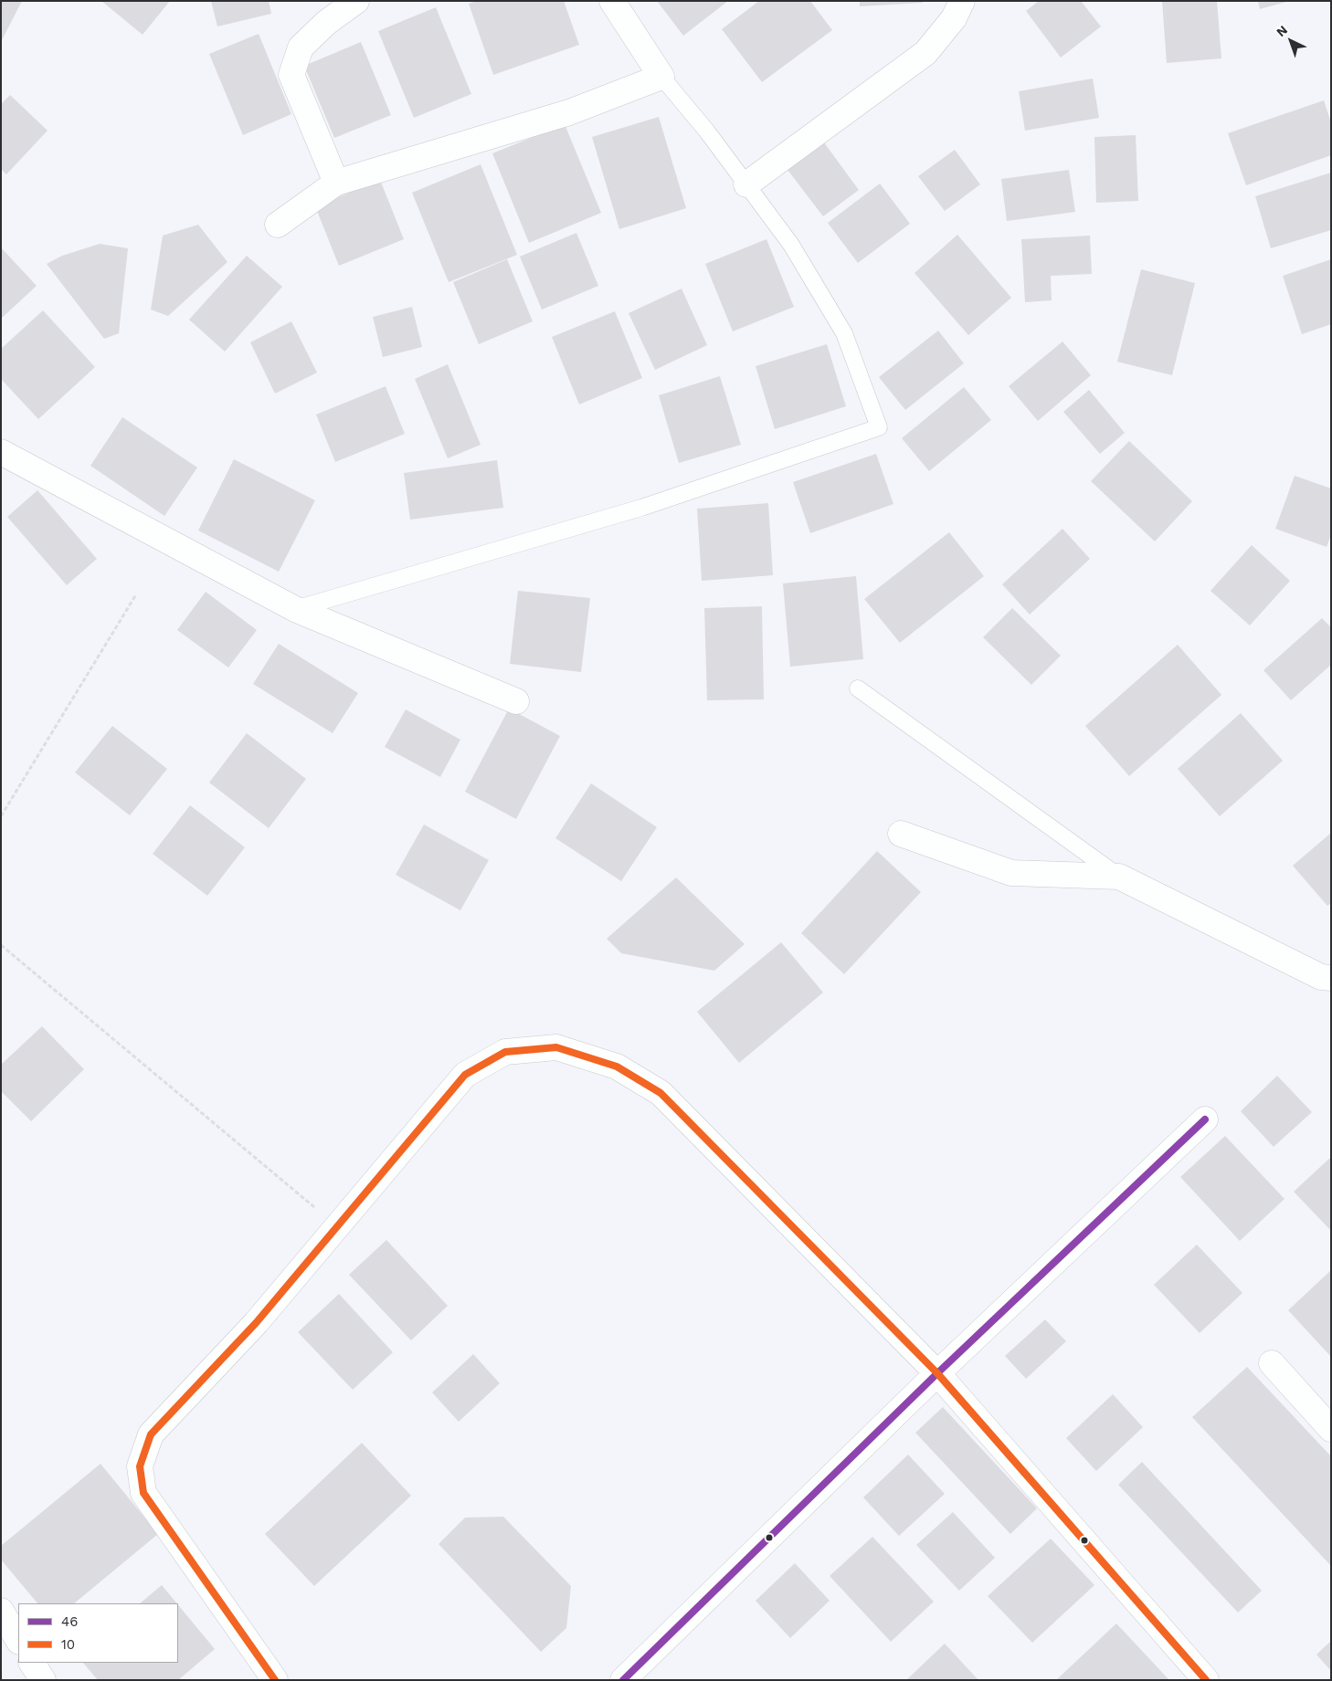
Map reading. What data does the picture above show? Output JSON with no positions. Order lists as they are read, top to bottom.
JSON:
{
  "lines": ["transit line 10", "transit line 46"],
  "legend": ["46", "10"],
  "north": "top left"
}
